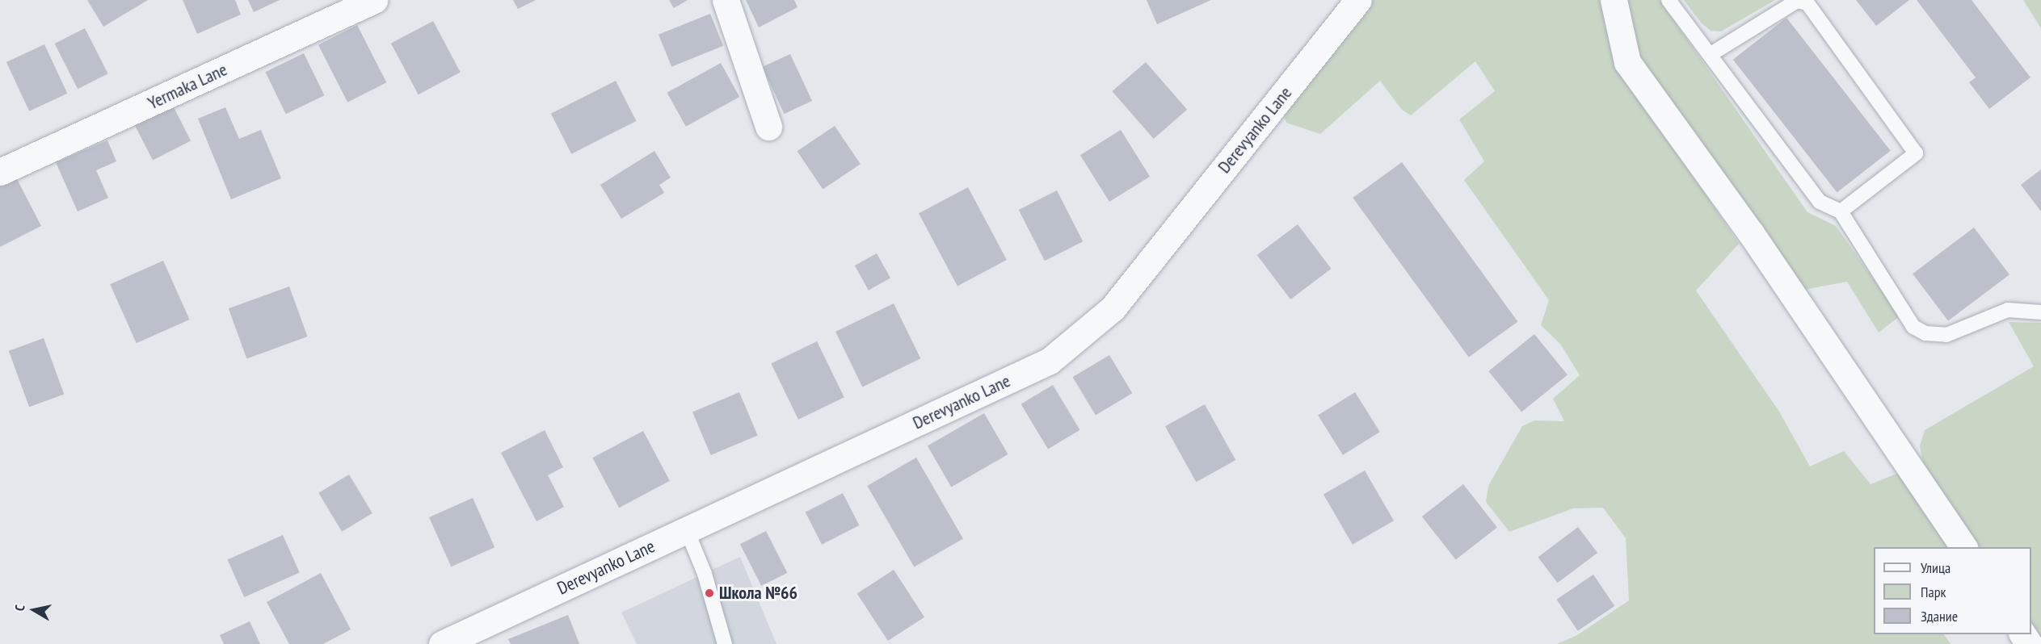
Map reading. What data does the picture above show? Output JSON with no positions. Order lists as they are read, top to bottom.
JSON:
{
  "streets": {
    "street": ["Yermaka Lane", "Derevyanko Lane"]
  },
  "places": ["Школа №66"],
  "legend": ["Улица", "Парк", "Здание"],
  "north": "left"
}
